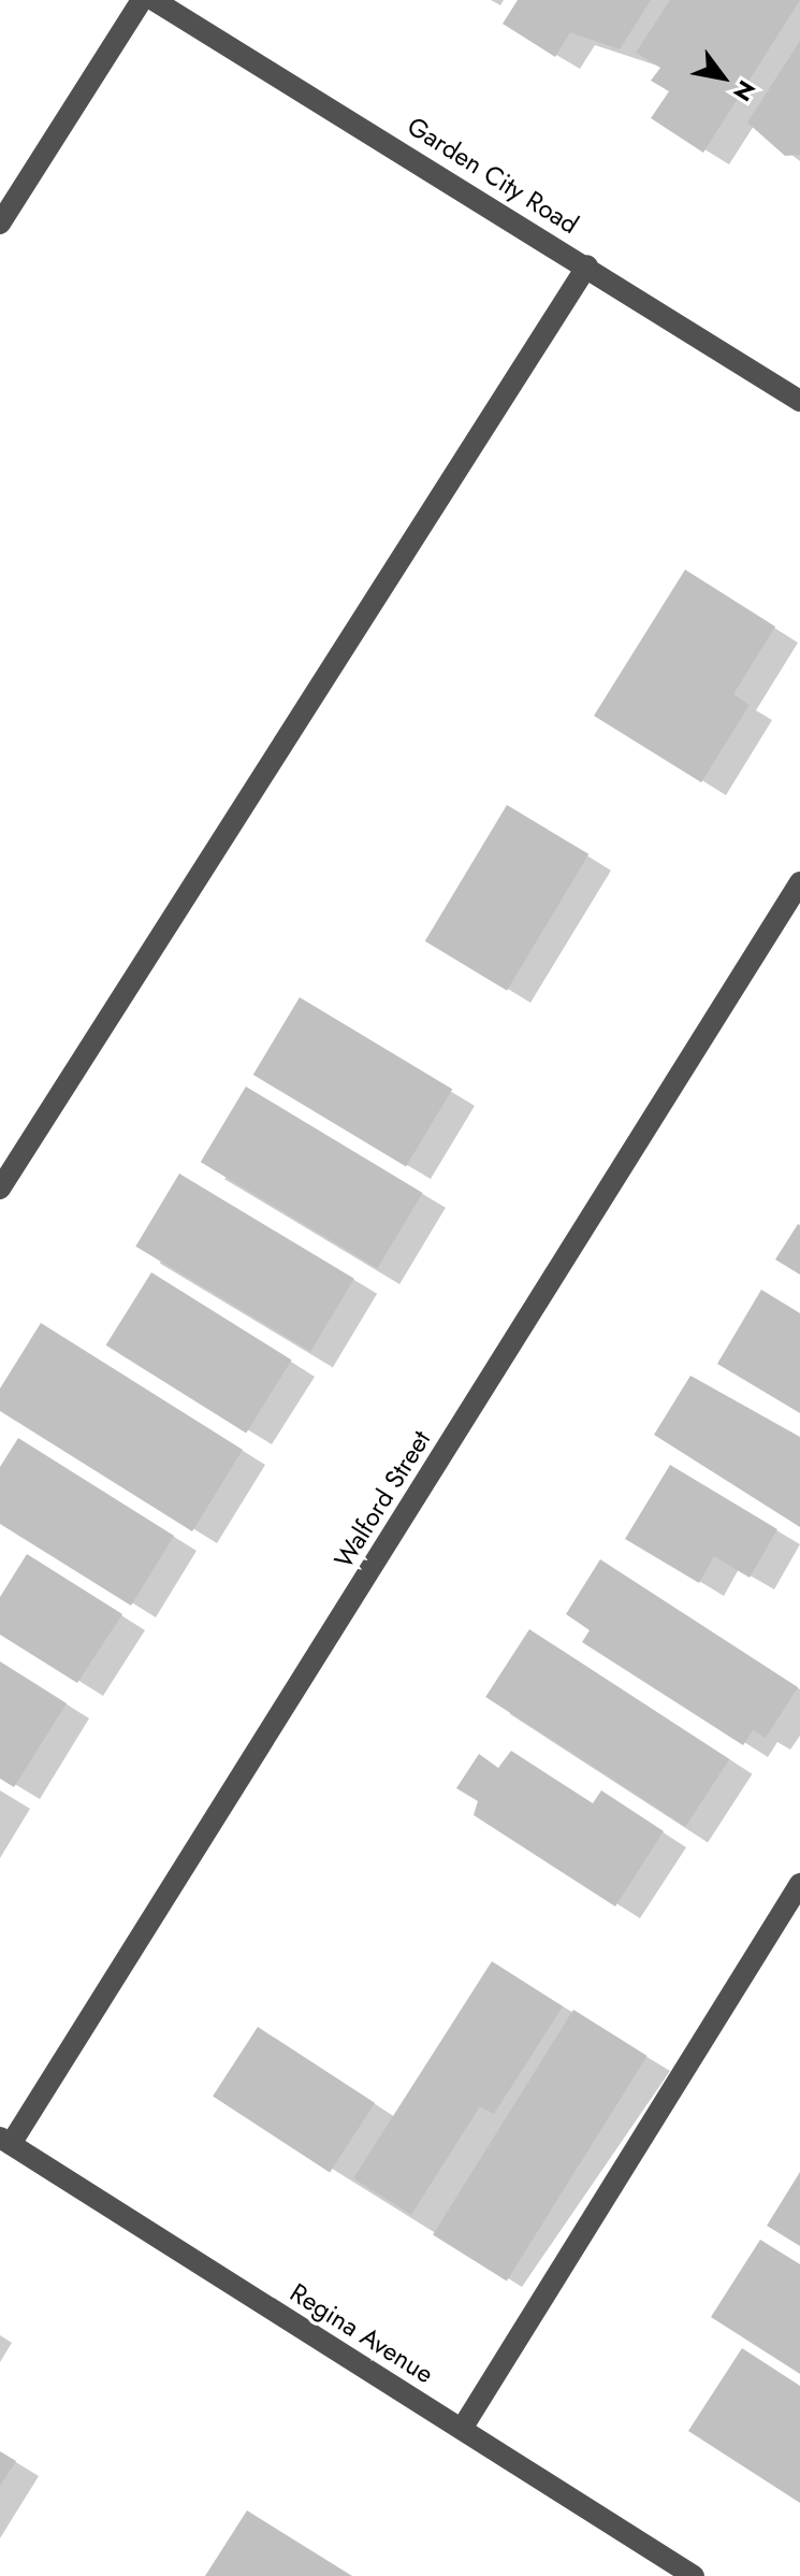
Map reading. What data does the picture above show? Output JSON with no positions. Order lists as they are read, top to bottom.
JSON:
{
  "streets": {
    "street": ["Garden City Road", "Walford Street", "Regina Avenue"]
  },
  "crossings": [
    ["Walford Street", "Regina Avenue"]
  ],
  "north": "bottom right"
}
